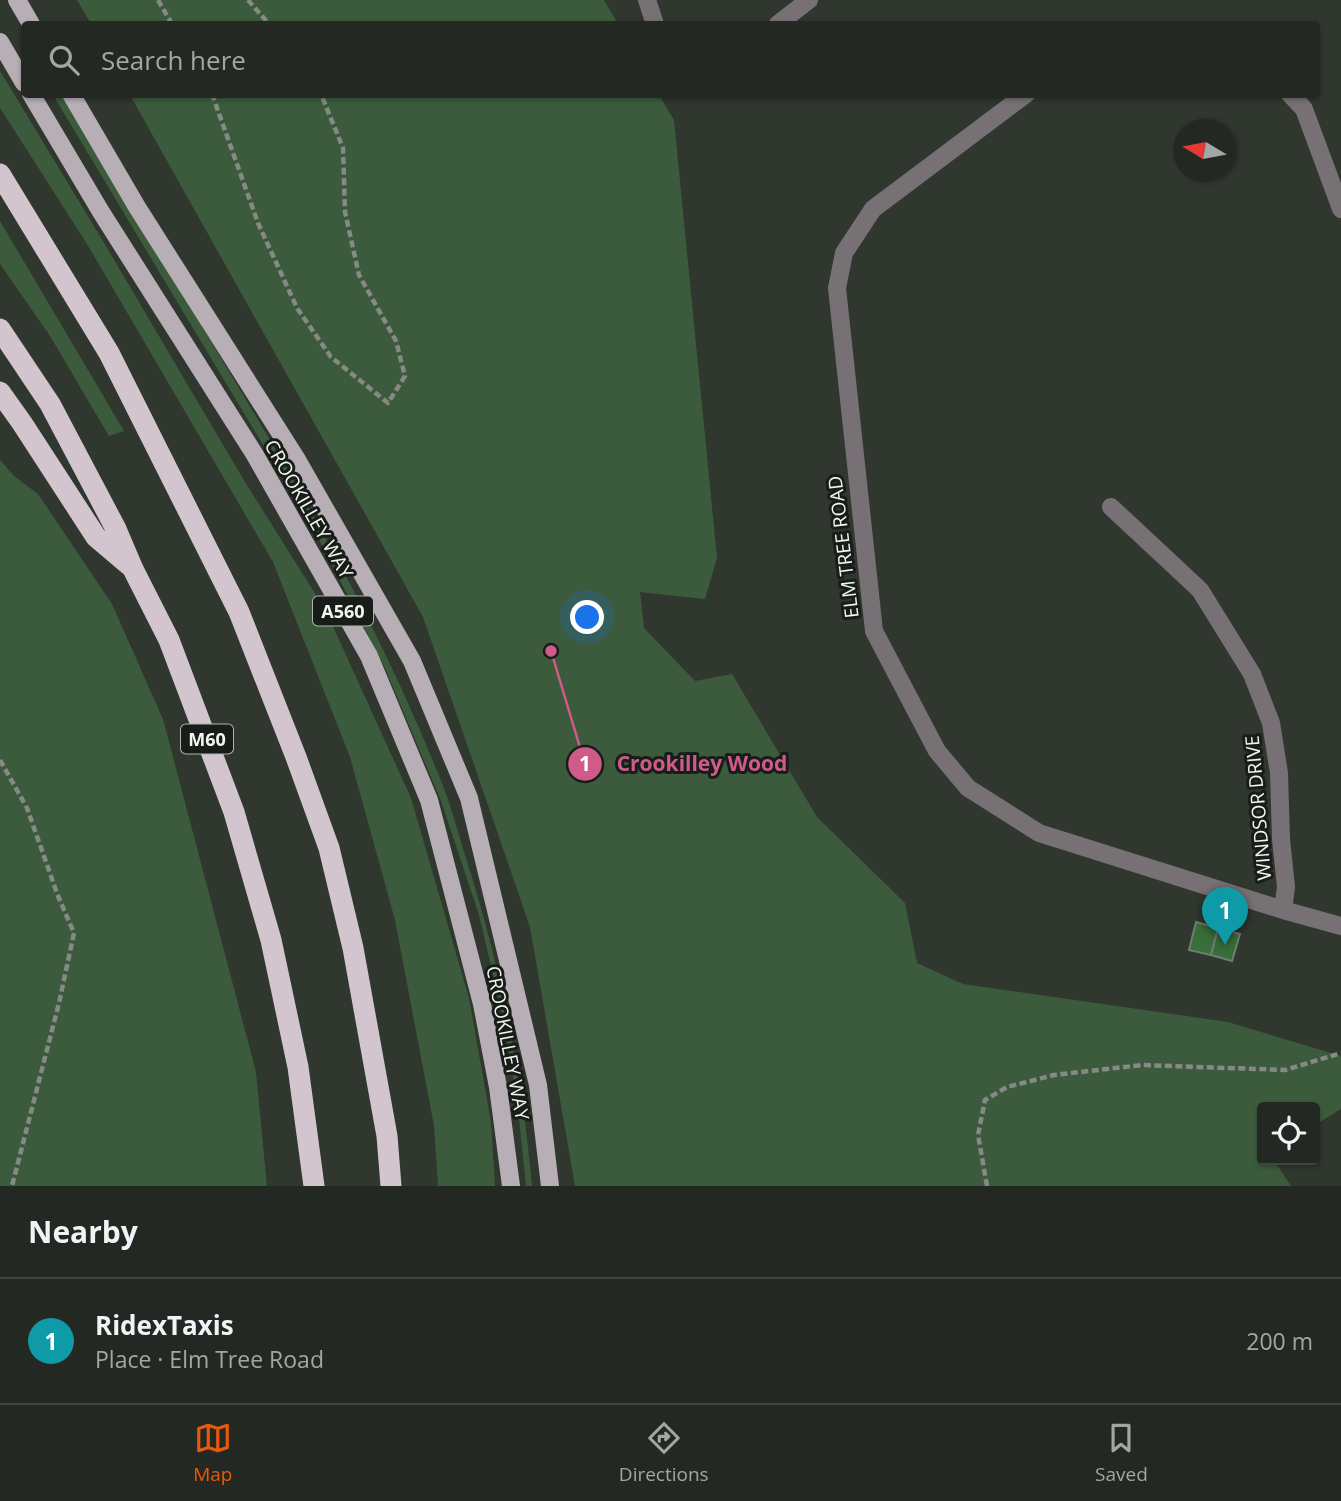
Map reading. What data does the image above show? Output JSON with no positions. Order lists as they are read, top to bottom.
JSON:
{
  "streets": {
    "highway": ["M60"],
    "main road": ["CROOKILLEY WAY", "A560"],
    "street": ["ELM TREE ROAD", "WINDSOR DRIVE"]
  },
  "crossings": [
    ["ELM TREE ROAD", "WINDSOR DRIVE"]
  ],
  "places": ["Crookilley Wood"],
  "north": "left",
  "page": {
    "search": "Search here",
    "pins": "1",
    "heading": "Nearby",
    "list": [
      {
        "mark": "1",
        "name": "RidexTaxis",
        "note": "Place · Elm Tree Road",
        "value": "200 m"
      }
    ],
    "nav": ["Map", "Directions", "Saved"]
  }
}
